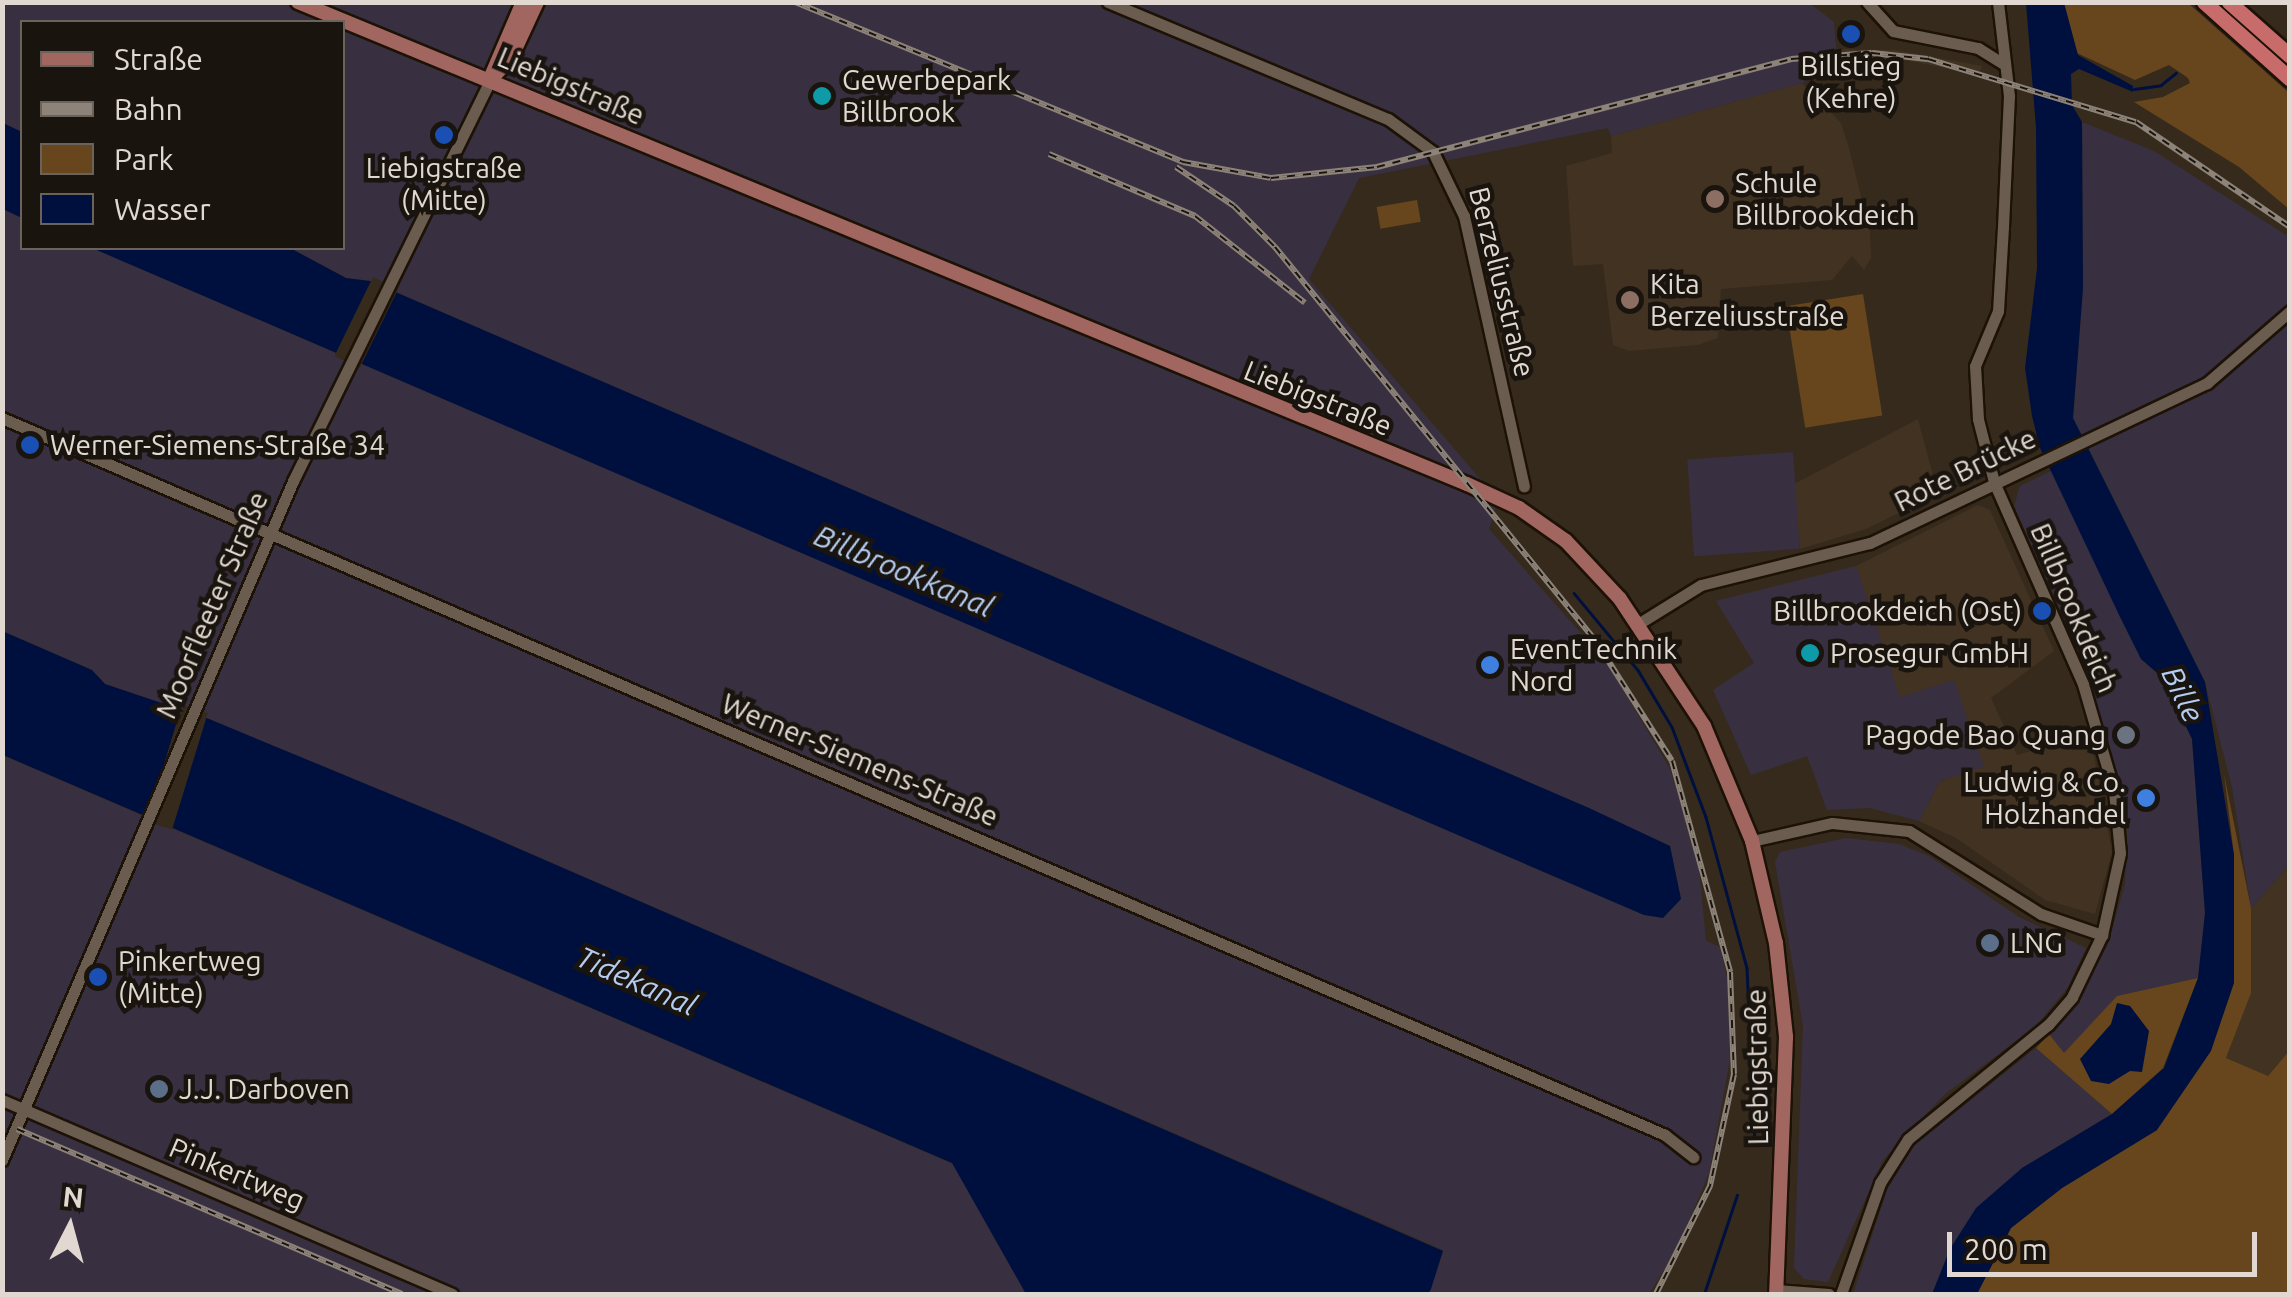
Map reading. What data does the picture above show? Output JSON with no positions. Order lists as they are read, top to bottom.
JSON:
{
  "streets": {
    "main road": ["Liebigstraße", "Moorfleeter Straße"],
    "street": [
      "Berzeliusstraße",
      "Rote Brücke",
      "Billbrookdeich",
      "Werner-Siemens-Straße",
      "Pinkertweg"
    ]
  },
  "crossings": [
    ["Liebigstraße", "Rote Brücke"],
    ["Liebigstraße", "Moorfleeter Straße"],
    ["Rote Brücke", "Billbrookdeich"],
    ["Moorfleeter Straße", "Werner-Siemens-Straße"],
    ["Moorfleeter Straße", "Pinkertweg"]
  ],
  "water": ["Billbrookkanal", "Bille", "Tidekanal"],
  "places": [
    "Billstieg (Kehre)",
    "Gewerbepark Billbrook",
    "Liebigstraße (Mitte)",
    "Schule Billbrookdeich",
    "Kita Berzeliusstraße",
    "Werner-Siemens-Straße 34",
    "Billbrookdeich (Ost)",
    "Prosegur GmbH",
    "EventTechnik Nord",
    "Pagode Bao Quang",
    "Ludwig & Co. Holzhandel",
    "LNG",
    "Pinkertweg (Mitte)",
    "J.J. Darboven"
  ],
  "legend": [
    "Straße",
    "Bahn",
    "Park",
    "Wasser"
  ],
  "scale_bar": "200 m",
  "north": "top"
}
